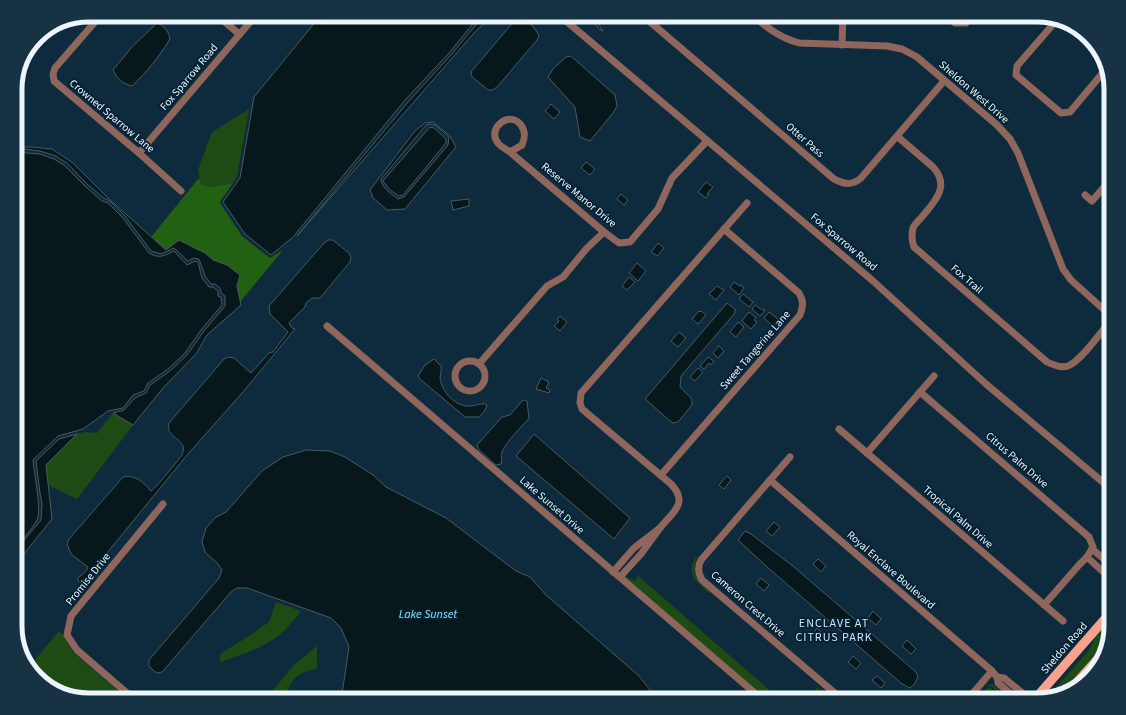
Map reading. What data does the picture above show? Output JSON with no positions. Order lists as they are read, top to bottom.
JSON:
{
  "streets": {
    "main road": ["Sheldon Road"],
    "street": [
      "Fox Sparrow Road",
      "Sheldon West Drive",
      "Crowned Sparrow Lane",
      "Otter Pass",
      "Reserve Manor Drive",
      "Fox Trail",
      "Sweet Tangerine Lane",
      "Citrus Palm Drive",
      "Lake Sunset Drive",
      "Tropical Palm Drive",
      "Royal Enclave Boulevard",
      "Promise Drive",
      "Cameron Crest Drive"
    ]
  },
  "crossings": [
    ["Fox Sparrow Road", "Crowned Sparrow Lane"],
    ["Fox Sparrow Road", "Reserve Manor Drive"],
    ["Sheldon West Drive", "Otter Pass"],
    ["Otter Pass", "Fox Trail"],
    ["Royal Enclave Boulevard", "Cameron Crest Drive"]
  ],
  "districts": ["ENCLAVE AT CITRUS PARK"],
  "water": ["Lake Sunset"]
}
